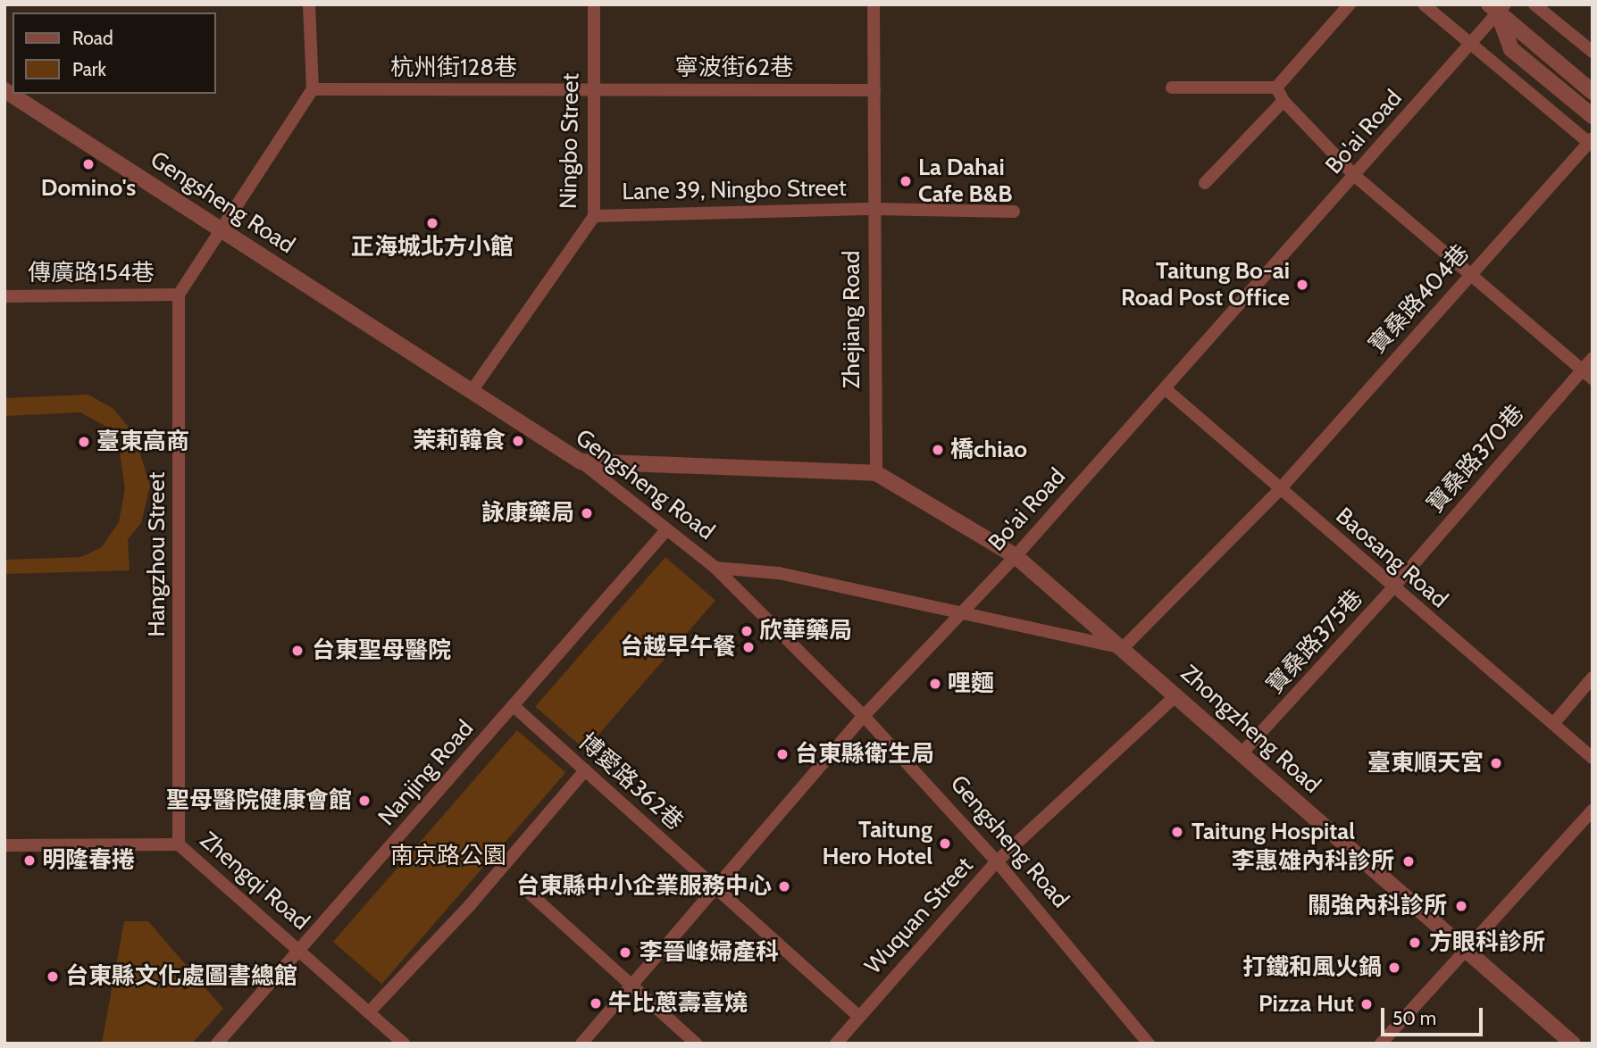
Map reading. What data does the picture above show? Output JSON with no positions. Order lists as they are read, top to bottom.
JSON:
{
  "streets": {
    "street": [
      "杭州街128巷",
      "寧波街62巷",
      "Bo'ai Road",
      "Ningbo Street",
      "Lane 39, Ningbo Street",
      "Gengsheng Road",
      "傳廣路154巷",
      "寶桑路404巷",
      "Zhejiang Road",
      "寶桑路370巷",
      "Hangzhou Street",
      "Baosang Road",
      "寶桑路375巷",
      "Zhongzheng Road",
      "Nanjing Road",
      "博愛路362巷",
      "Zhengqi Road",
      "Wuquan Street"
    ]
  },
  "crossings": [
    ["杭州街128巷", "寧波街62巷"],
    ["杭州街128巷", "Ningbo Street"],
    ["寧波街62巷", "Ningbo Street"],
    ["寧波街62巷", "Zhejiang Road"],
    ["Bo'ai Road", "Gengsheng Road"],
    ["Bo'ai Road", "Baosang Road"],
    ["Bo'ai Road", "Zhongzheng Road"],
    ["Bo'ai Road", "博愛路362巷"],
    ["Ningbo Street", "Lane 39, Ningbo Street"],
    ["Ningbo Street", "Gengsheng Road"],
    ["Lane 39, Ningbo Street", "Zhejiang Road"],
    ["Gengsheng Road", "Zhongzheng Road"],
    ["Gengsheng Road", "Nanjing Road"],
    ["Gengsheng Road", "Wuquan Street"],
    ["傳廣路154巷", "Hangzhou Street"],
    ["寶桑路404巷", "Baosang Road"],
    ["寶桑路404巷", "Zhongzheng Road"],
    ["寶桑路370巷", "Baosang Road"],
    ["寶桑路370巷", "寶桑路375巷"],
    ["Hangzhou Street", "Zhengqi Road"],
    ["Baosang Road", "寶桑路375巷"],
    ["寶桑路375巷", "Zhongzheng Road"],
    ["Zhongzheng Road", "Wuquan Street"],
    ["Nanjing Road", "博愛路362巷"],
    ["Nanjing Road", "Zhengqi Road"],
    ["博愛路362巷", "Wuquan Street"]
  ],
  "parks": ["南京路公園"],
  "places": [
    "Domino's",
    "La Dahai Cafe B&B",
    "正海城北方小館",
    "Taitung Bo-ai Road Post Office",
    "茉莉韓食",
    "臺東高商",
    "橋chiao",
    "詠康藥局",
    "欣華藥局",
    "台越早午餐",
    "台東聖母醫院",
    "哩麵",
    "台東縣衛生局",
    "臺東順天宮",
    "聖母醫院健康會館",
    "Taitung Hospital",
    "Taitung Hero Hotel",
    "明隆春捲",
    "李惠雄內科診所",
    "台東縣中小企業服務中心",
    "關強內科診所",
    "方眼科診所",
    "李晉峰婦產科",
    "打鐵和風火鍋",
    "台東縣文化處圖書總館",
    "牛比蔥壽喜燒",
    "Pizza Hut"
  ],
  "legend": ["Road", "Park"],
  "scale_bar": "50 m"
}
